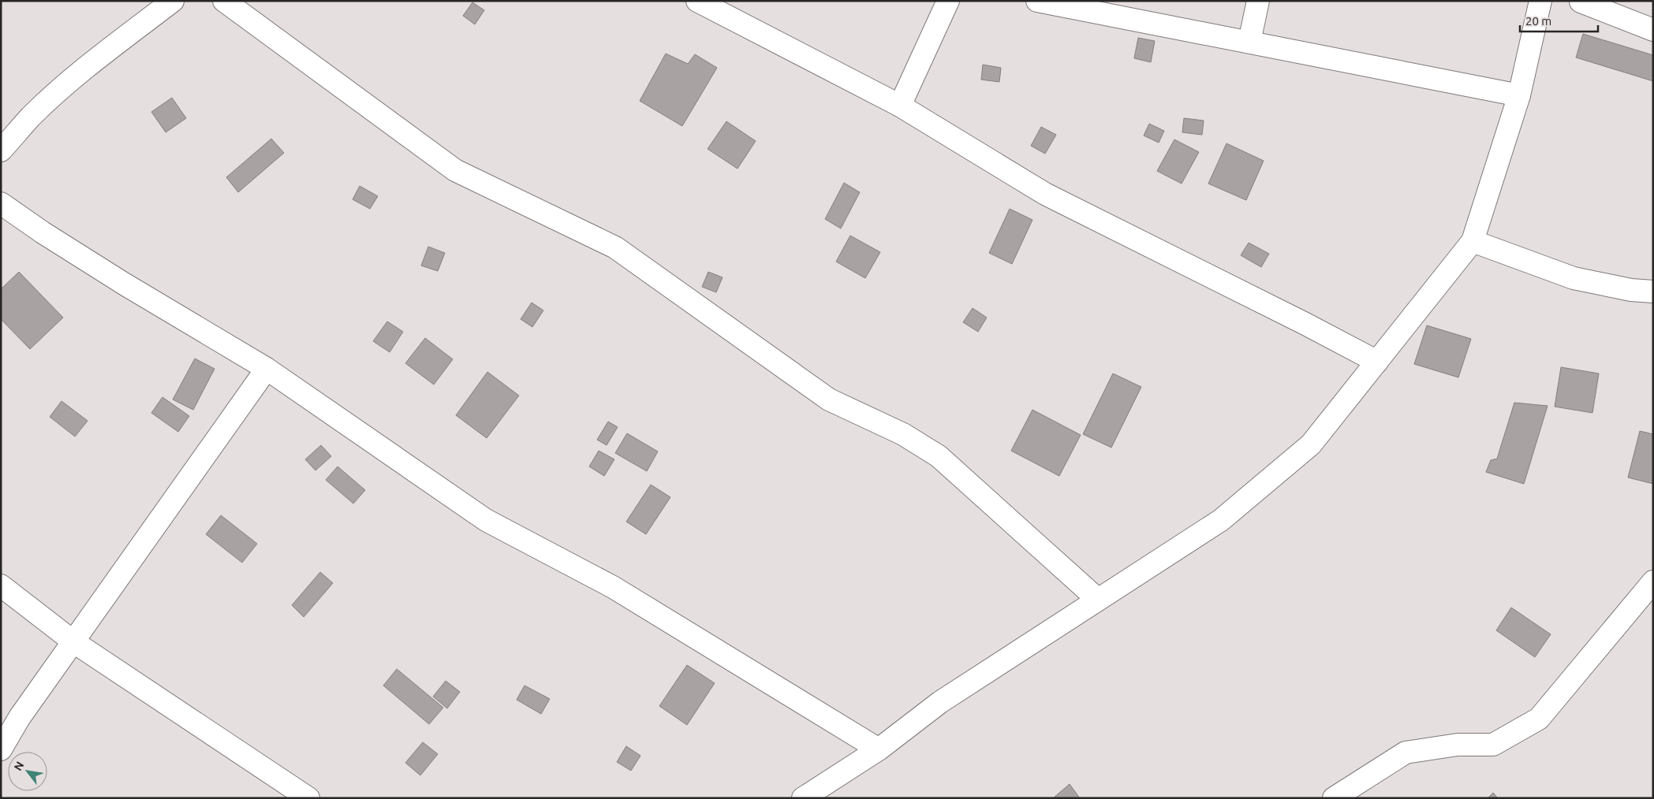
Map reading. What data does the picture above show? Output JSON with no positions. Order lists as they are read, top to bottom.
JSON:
{
  "scale_bar": "20 m",
  "north": "top left"
}
